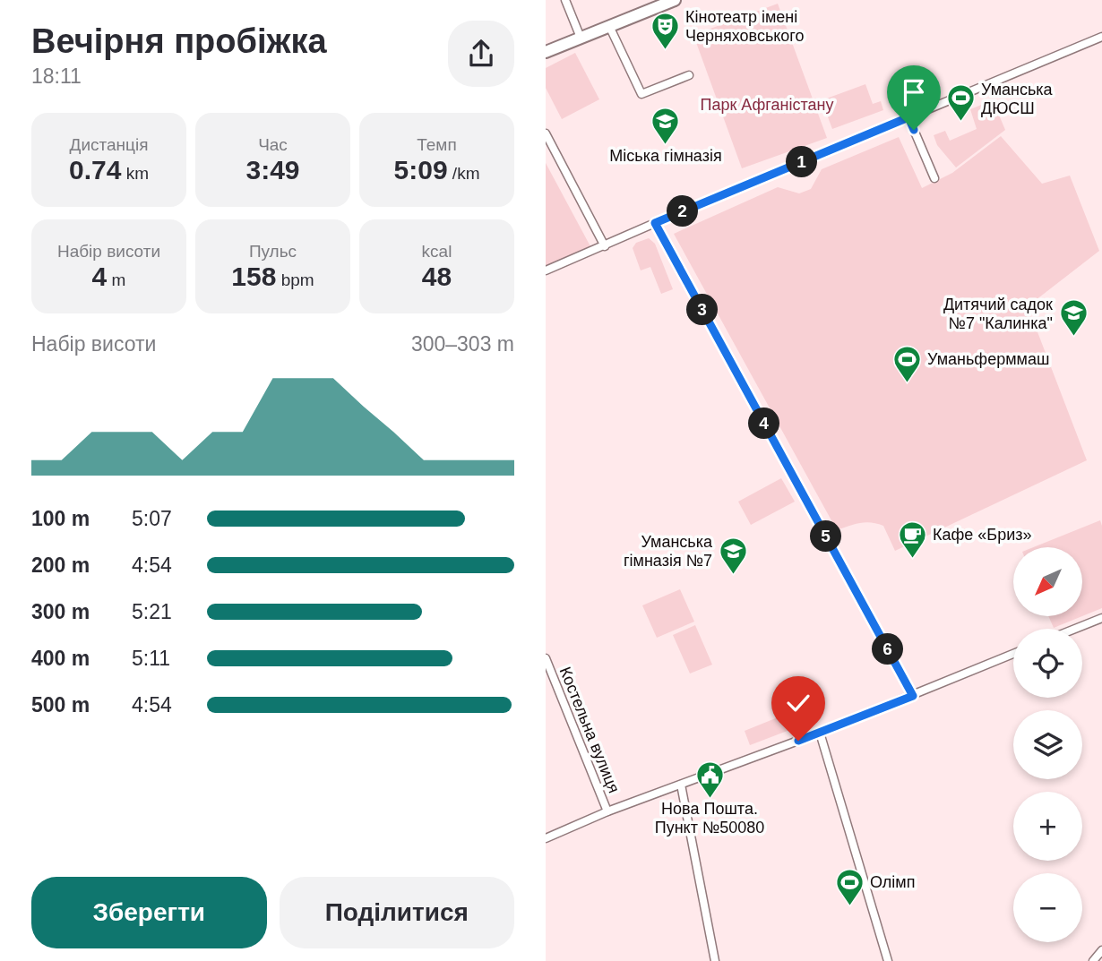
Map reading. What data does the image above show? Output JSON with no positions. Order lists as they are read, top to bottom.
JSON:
{
  "streets": {
    "street": ["Костельна вулиця"]
  },
  "parks": ["Парк Афганістану"],
  "places": {
    "theatre": ["Кінотеатр імені Черняховського"],
    "sports": ["Уманська ДЮСШ", "Уманьферммаш", "Олімп"],
    "school or university": ["Міська гімназія", "Дитячий садок №7 \"Калинка\"", "Уманська гімназія №7"],
    "cafe": ["Кафе «Бриз»"],
    "public building": ["Нова Пошта. Пункт №50080"]
  },
  "north": "bottom left",
  "page": {
    "heading": ["Вечірня пробіжка", "18:11"],
    "stats": [
      ["Дистанція", "0.74 km"],
      ["Час", "3:49"],
      ["Темп", "5:09 /km"],
      ["Набір висоти", "4 m"],
      ["Пульс", "158 bpm"],
      ["kcal", "48"]
    ],
    "pins": [
      "1",
      "2",
      "3",
      "4",
      "5",
      "6"
    ],
    "chart": ["Набір висоти", "300–303 m"],
    "list": [
      {
        "name": "100 m",
        "note": "5:07"
      },
      {
        "name": "200 m",
        "note": "4:54"
      },
      {
        "name": "300 m",
        "note": "5:21"
      },
      {
        "name": "400 m",
        "note": "5:11"
      },
      {
        "name": "500 m",
        "note": "4:54"
      }
    ],
    "map_buttons": ["+", "−"],
    "buttons": ["Зберегти", "Поділитися"]
  }
}
